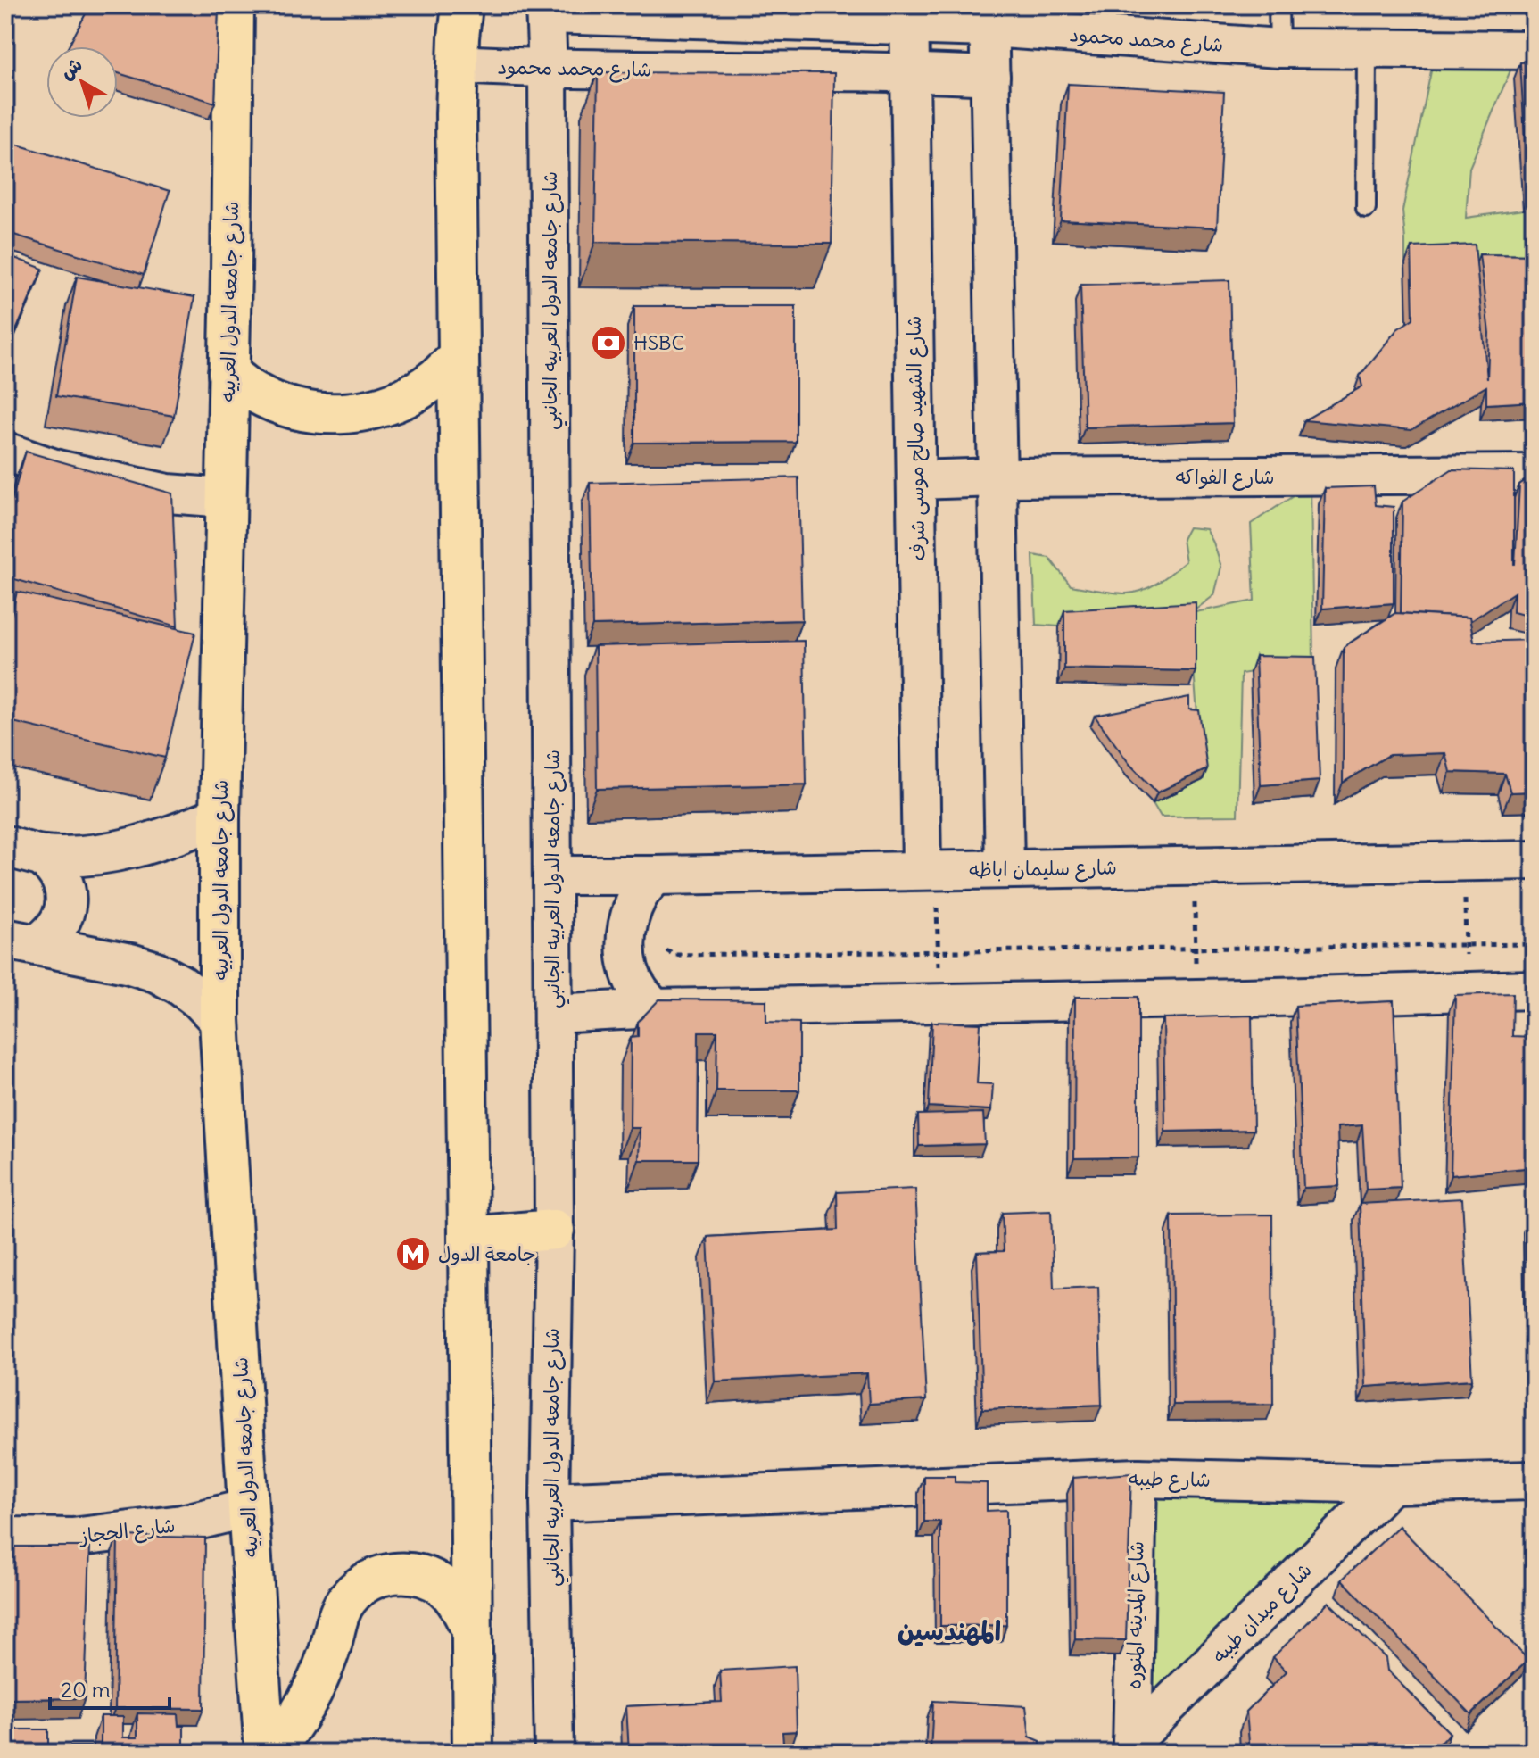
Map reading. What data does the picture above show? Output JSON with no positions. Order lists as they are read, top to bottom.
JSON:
{
  "streets": {
    "main road": ["شارع جامعه الدول العربيه"],
    "street": [
      "شارع محمد محمود",
      "شارع جامعه الدول العربيه الجانبي",
      "شارع الشهيد صالح موسى شرف",
      "شارع الفواكه",
      "شارع سليمان اباظه",
      "شارع طيبه",
      "شارع الحجاز",
      "شارع ميدان طيبه",
      "شارع المدينه المنوره"
    ]
  },
  "crossings": [
    ["شارع محمد محمود", "شارع جامعه الدول العربيه الجانبي"],
    ["شارع محمد محمود", "شارع الشهيد صالح موسى شرف"],
    ["شارع جامعه الدول العربيه الجانبي", "شارع سليمان اباظه"],
    ["شارع جامعه الدول العربيه الجانبي", "شارع طيبه"],
    ["شارع جامعه الدول العربيه", "شارع الحجاز"],
    ["شارع الشهيد صالح موسى شرف", "شارع الفواكه"],
    ["شارع الشهيد صالح موسى شرف", "شارع سليمان اباظه"],
    ["شارع طيبه", "شارع ميدان طيبه"],
    ["شارع طيبه", "شارع المدينه المنوره"],
    ["شارع ميدان طيبه", "شارع المدينه المنوره"]
  ],
  "districts": ["المهندسين"],
  "places": {
    "bank": ["HSBC"],
    "metro station": ["جامعة الدول"]
  },
  "scale_bar": "20 m",
  "north": "top left"
}
